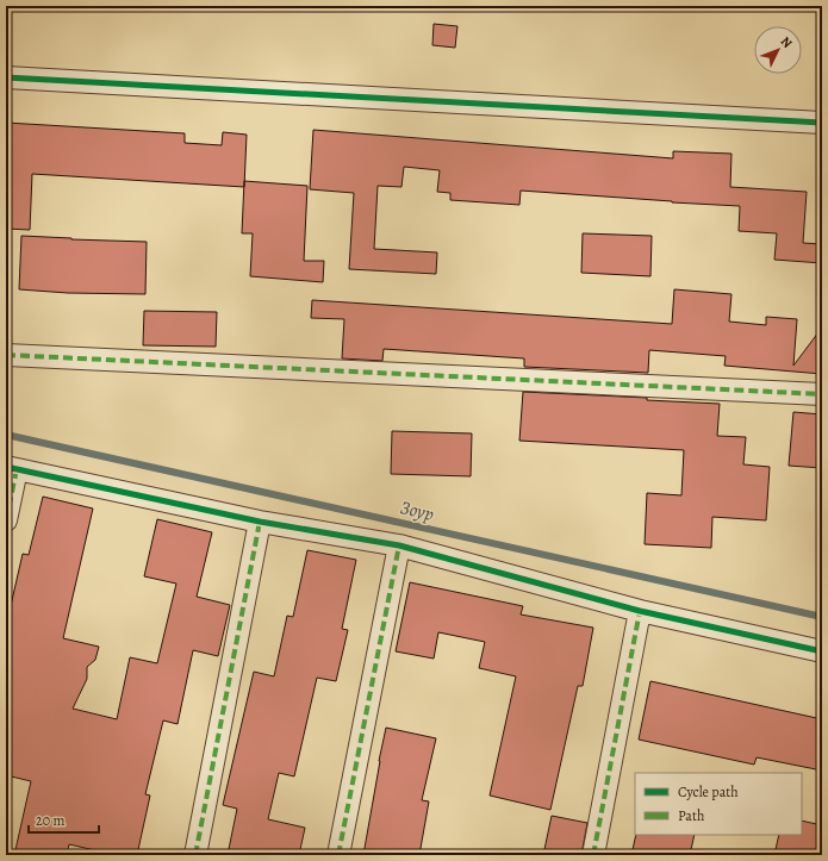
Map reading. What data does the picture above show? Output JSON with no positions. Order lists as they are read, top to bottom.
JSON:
{
  "water": ["Зоур"],
  "legend": ["Cycle path", "Path"],
  "scale_bar": "20 m",
  "north": "top right"
}
